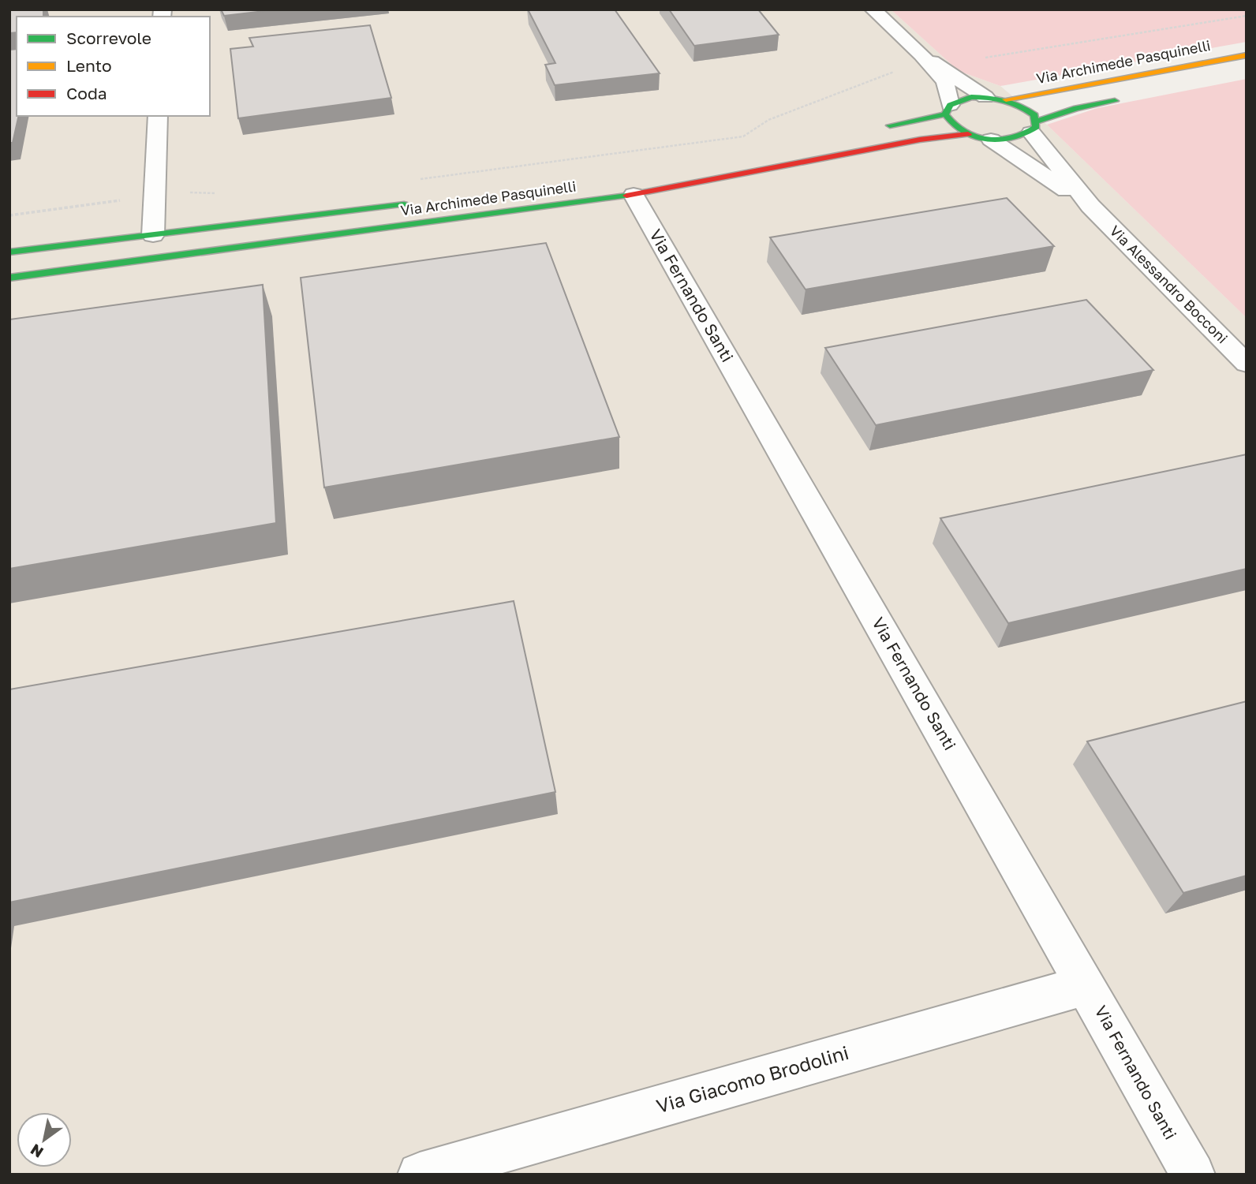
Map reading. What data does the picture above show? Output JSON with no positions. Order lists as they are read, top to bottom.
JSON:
{
  "streets": {
    "main road": ["Via Archimede Pasquinelli"],
    "street": ["Via Alessandro Bocconi", "Via Fernando Santi", "Via Giacomo Brodolini"]
  },
  "crossings": [
    ["Via Archimede Pasquinelli", "Via Alessandro Bocconi"],
    ["Via Archimede Pasquinelli", "Via Fernando Santi"],
    ["Via Fernando Santi", "Via Giacomo Brodolini"]
  ],
  "legend": ["Scorrevole", "Lento", "Coda"],
  "north": "bottom left"
}
